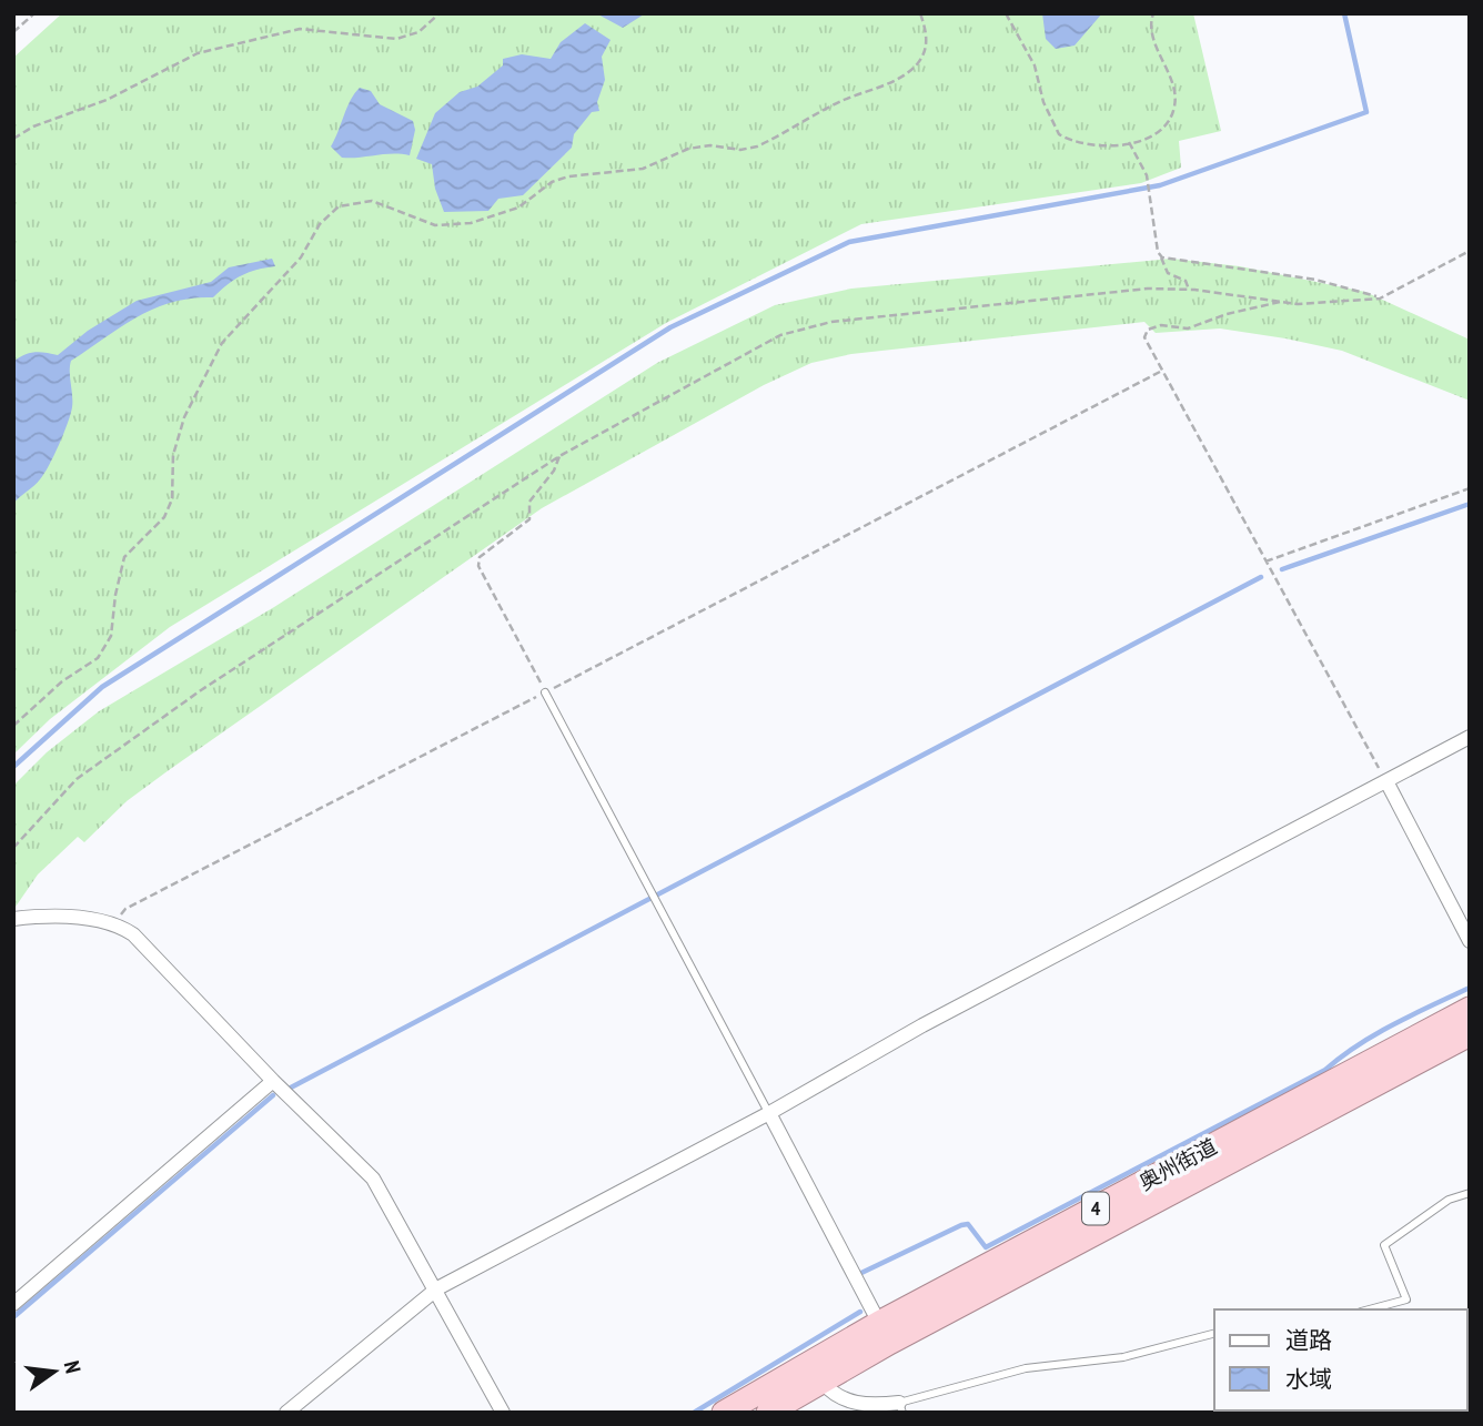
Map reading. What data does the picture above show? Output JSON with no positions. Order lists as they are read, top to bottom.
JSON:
{
  "streets": {
    "highway": ["奥州街道", "4"]
  },
  "legend": ["道路", "水域"],
  "north": "right"
}
